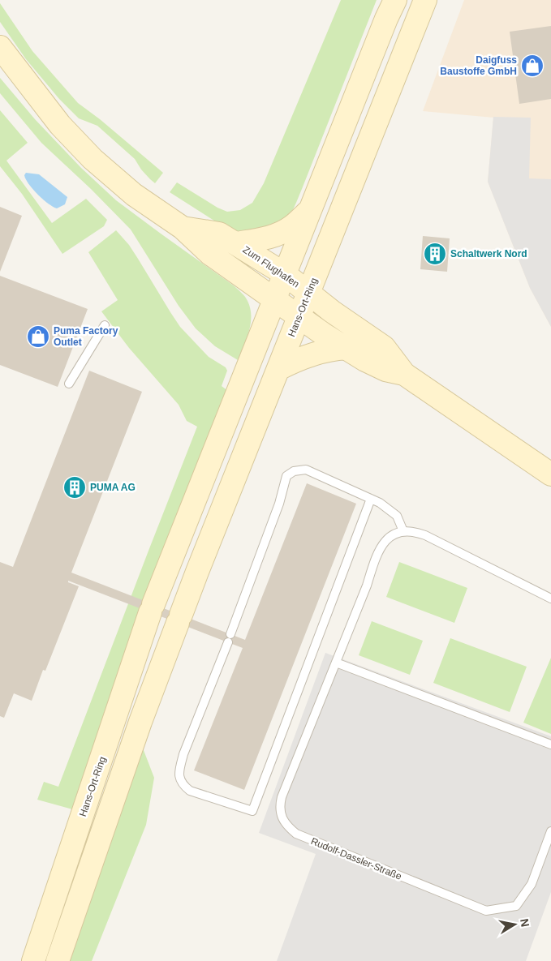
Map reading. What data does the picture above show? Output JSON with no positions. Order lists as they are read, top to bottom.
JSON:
{
  "streets": {
    "main road": ["Zum Flughafen", "Hans-Ort-Ring"],
    "lane": ["Rudolf-Dassler-Straße"]
  },
  "crossings": [
    ["Zum Flughafen", "Hans-Ort-Ring"]
  ],
  "places": {
    "shop": ["Daigfuss Baustoffe GmbH", "Puma Factory Outlet"],
    "building": ["Schaltwerk Nord", "PUMA AG"]
  },
  "north": "right"
}
